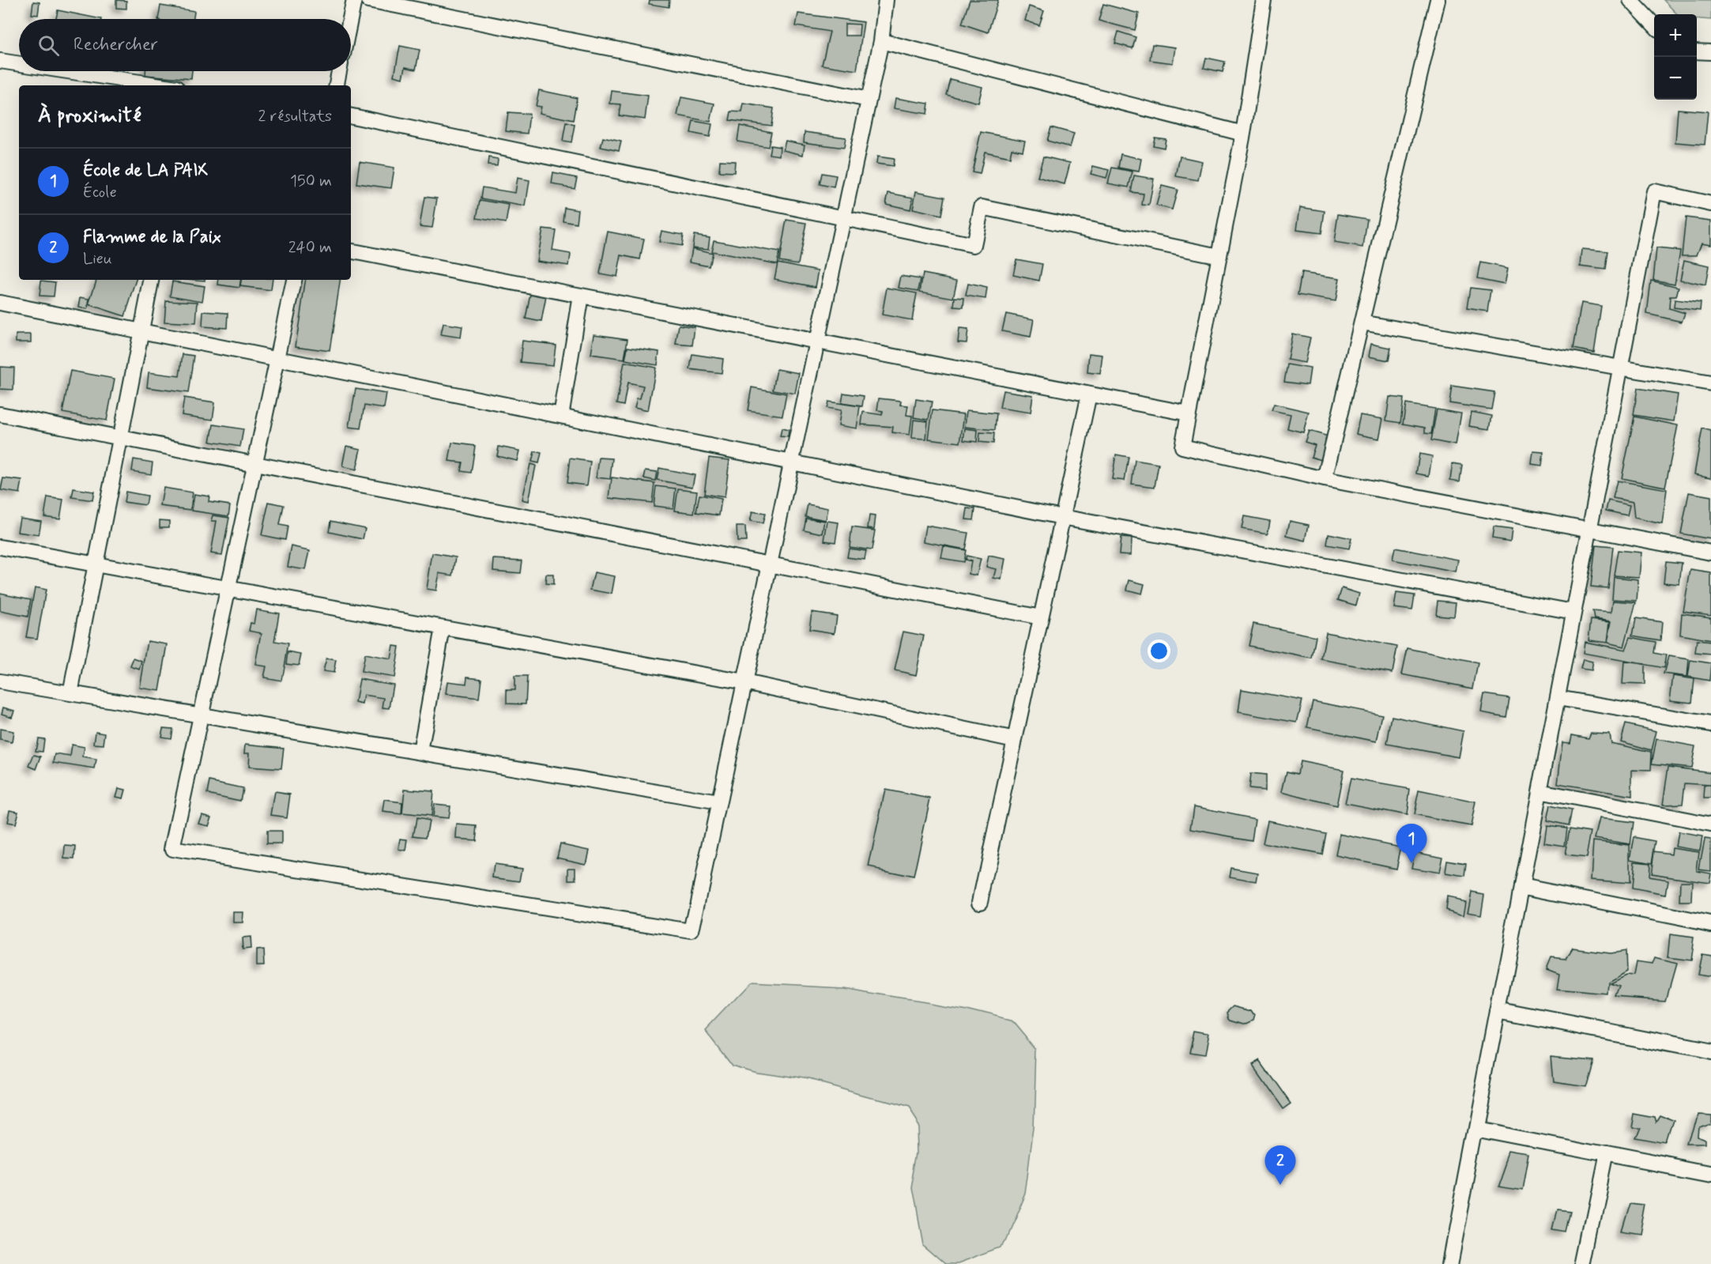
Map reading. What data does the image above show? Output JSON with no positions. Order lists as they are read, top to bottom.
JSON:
{
  "page": {
    "map_buttons": ["+", "−"],
    "search": "Rechercher",
    "heading": ["À proximité", "2 résultats"],
    "list": [
      {
        "mark": "1",
        "name": "École de LA PAIX",
        "note": "École",
        "value": "150 m"
      },
      {
        "mark": "2",
        "name": "Flamme de la Paix",
        "note": "Lieu",
        "value": "240 m"
      }
    ],
    "pins": ["1", "2"]
  }
}
